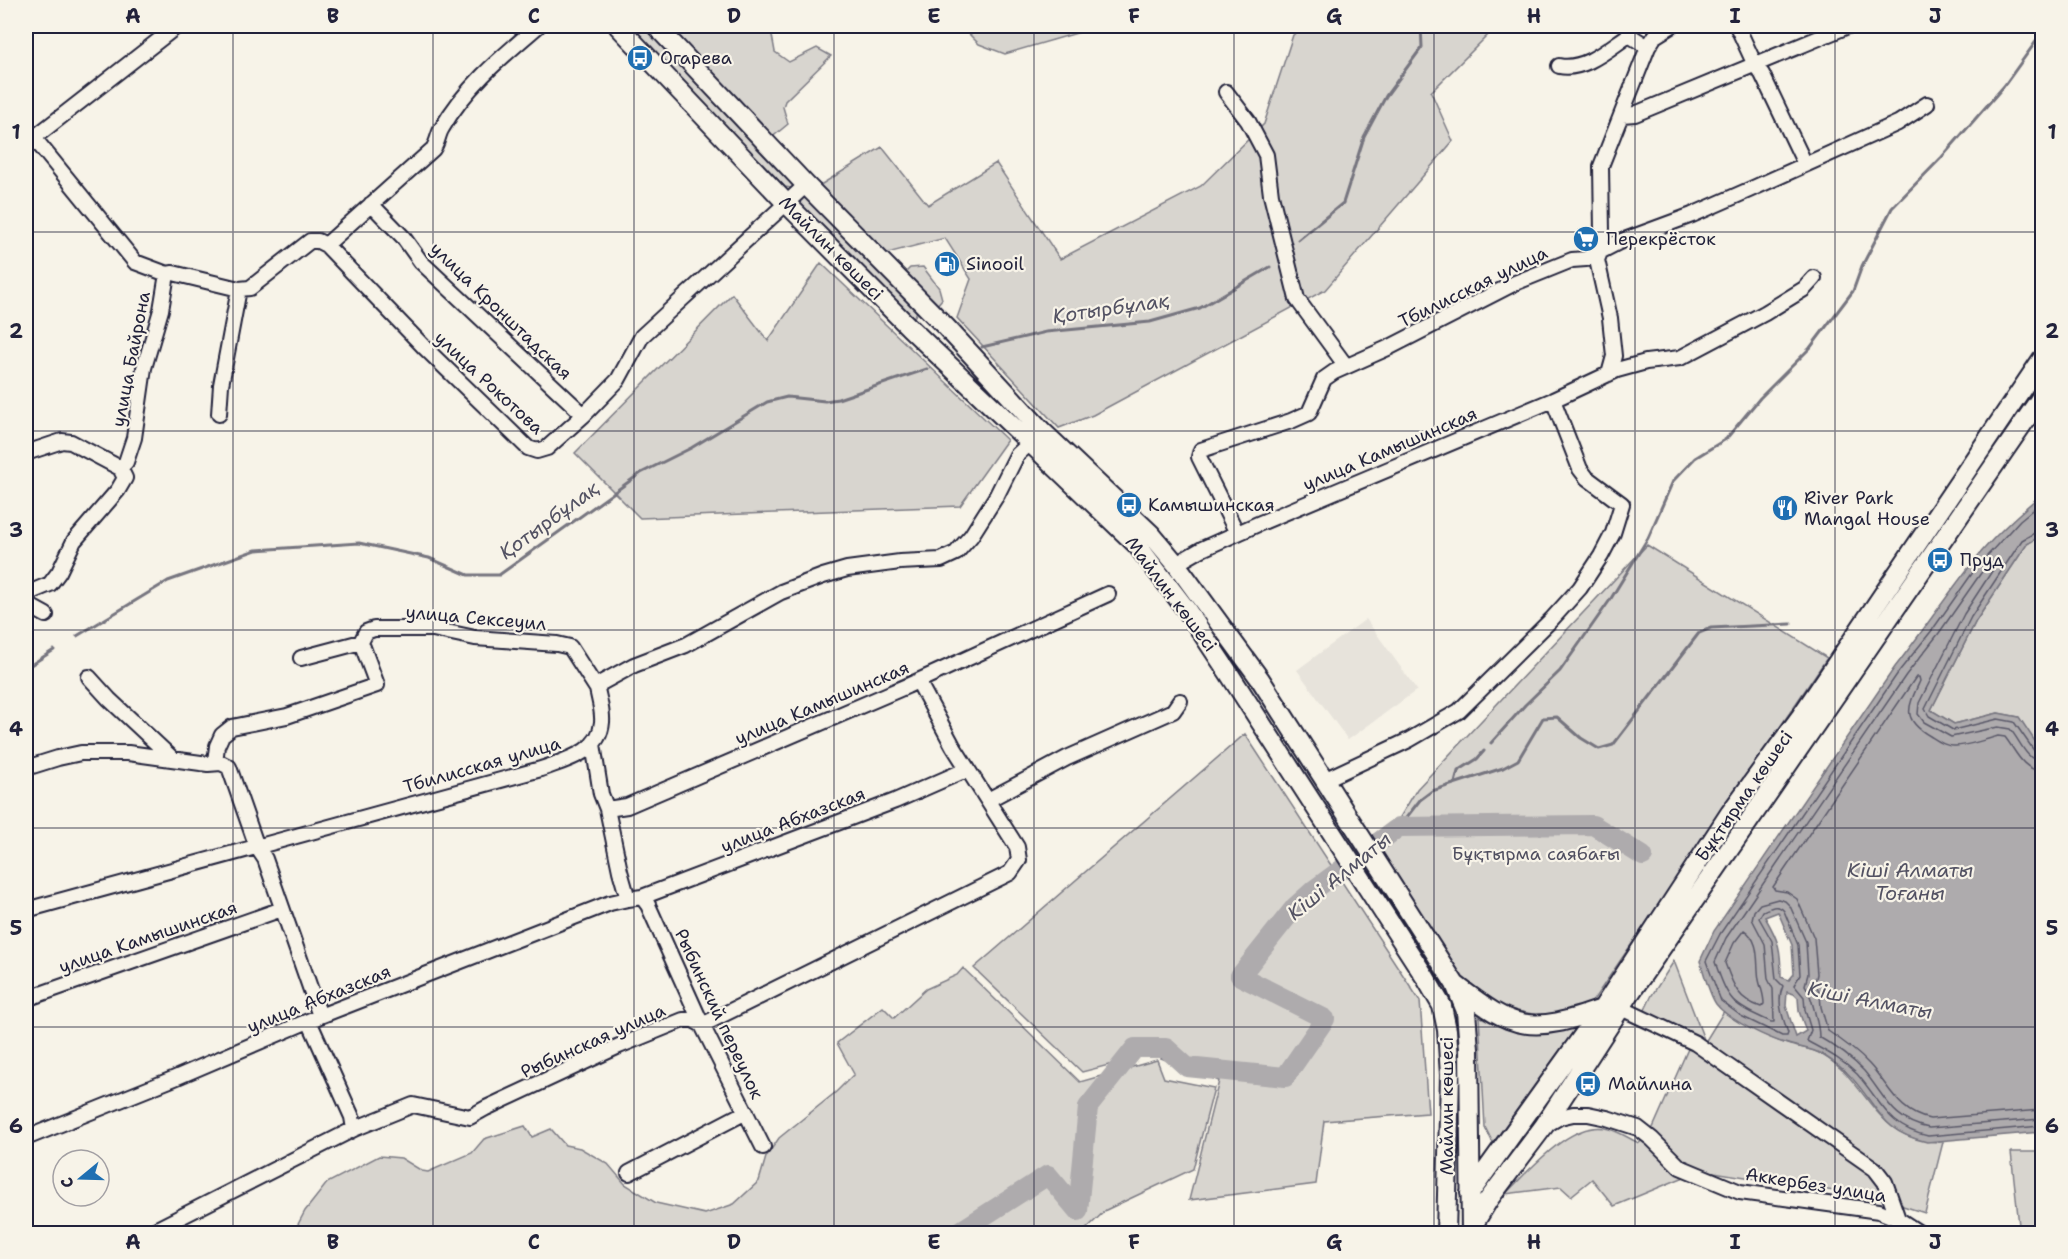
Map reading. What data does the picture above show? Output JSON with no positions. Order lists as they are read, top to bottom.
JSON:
{
  "streets": {
    "main road": ["Майлин көшесі", "Бұқтырма көшесі"],
    "street": [
      "Тбилисская улица",
      "улица Кронштадская",
      "улица Байрона",
      "улица Рокотова",
      "улица Камышинская",
      "улица Сексеуил",
      "улица Абхазская",
      "Рыбинский переулок",
      "Рыбинская улица",
      "Аккербез улица"
    ]
  },
  "crossings": [
    ["Майлин көшесі", "улица Рокотова"],
    ["Майлин көшесі", "улица Камышинская"],
    ["Майлин көшесі", "Бұқтырма көшесі"],
    ["Тбилисская улица", "улица Камышинская"],
    ["улица Кронштадская", "улица Рокотова"],
    ["улица Камышинская", "Рыбинская улица"],
    ["Бұқтырма көшесі", "Аккербез улица"],
    ["улица Абхазская", "Рыбинский переулок"],
    ["улица Абхазская", "Рыбинская улица"],
    ["Рыбинский переулок", "Рыбинская улица"]
  ],
  "water": ["Қотырбұлақ", "Кіші Алматы Тоғаны", "Кіші Алматы"],
  "parks": ["Бұқтырма саябағы"],
  "places": {
    "bus stop": [
      "Огарева",
      "Камышинская",
      "Пруд",
      "Майлина"
    ],
    "supermarket": ["Перекрёсток"],
    "fuel station": ["Sinooil"],
    "restaurant": ["River Park Mangal House"]
  },
  "north": "left",
  "grid": {
    "columns": [
      "A",
      "B",
      "C",
      "D",
      "E",
      "F",
      "G",
      "H",
      "I",
      "J"
    ],
    "rows": [
      "1",
      "2",
      "3",
      "4",
      "5",
      "6"
    ]
  }
}
